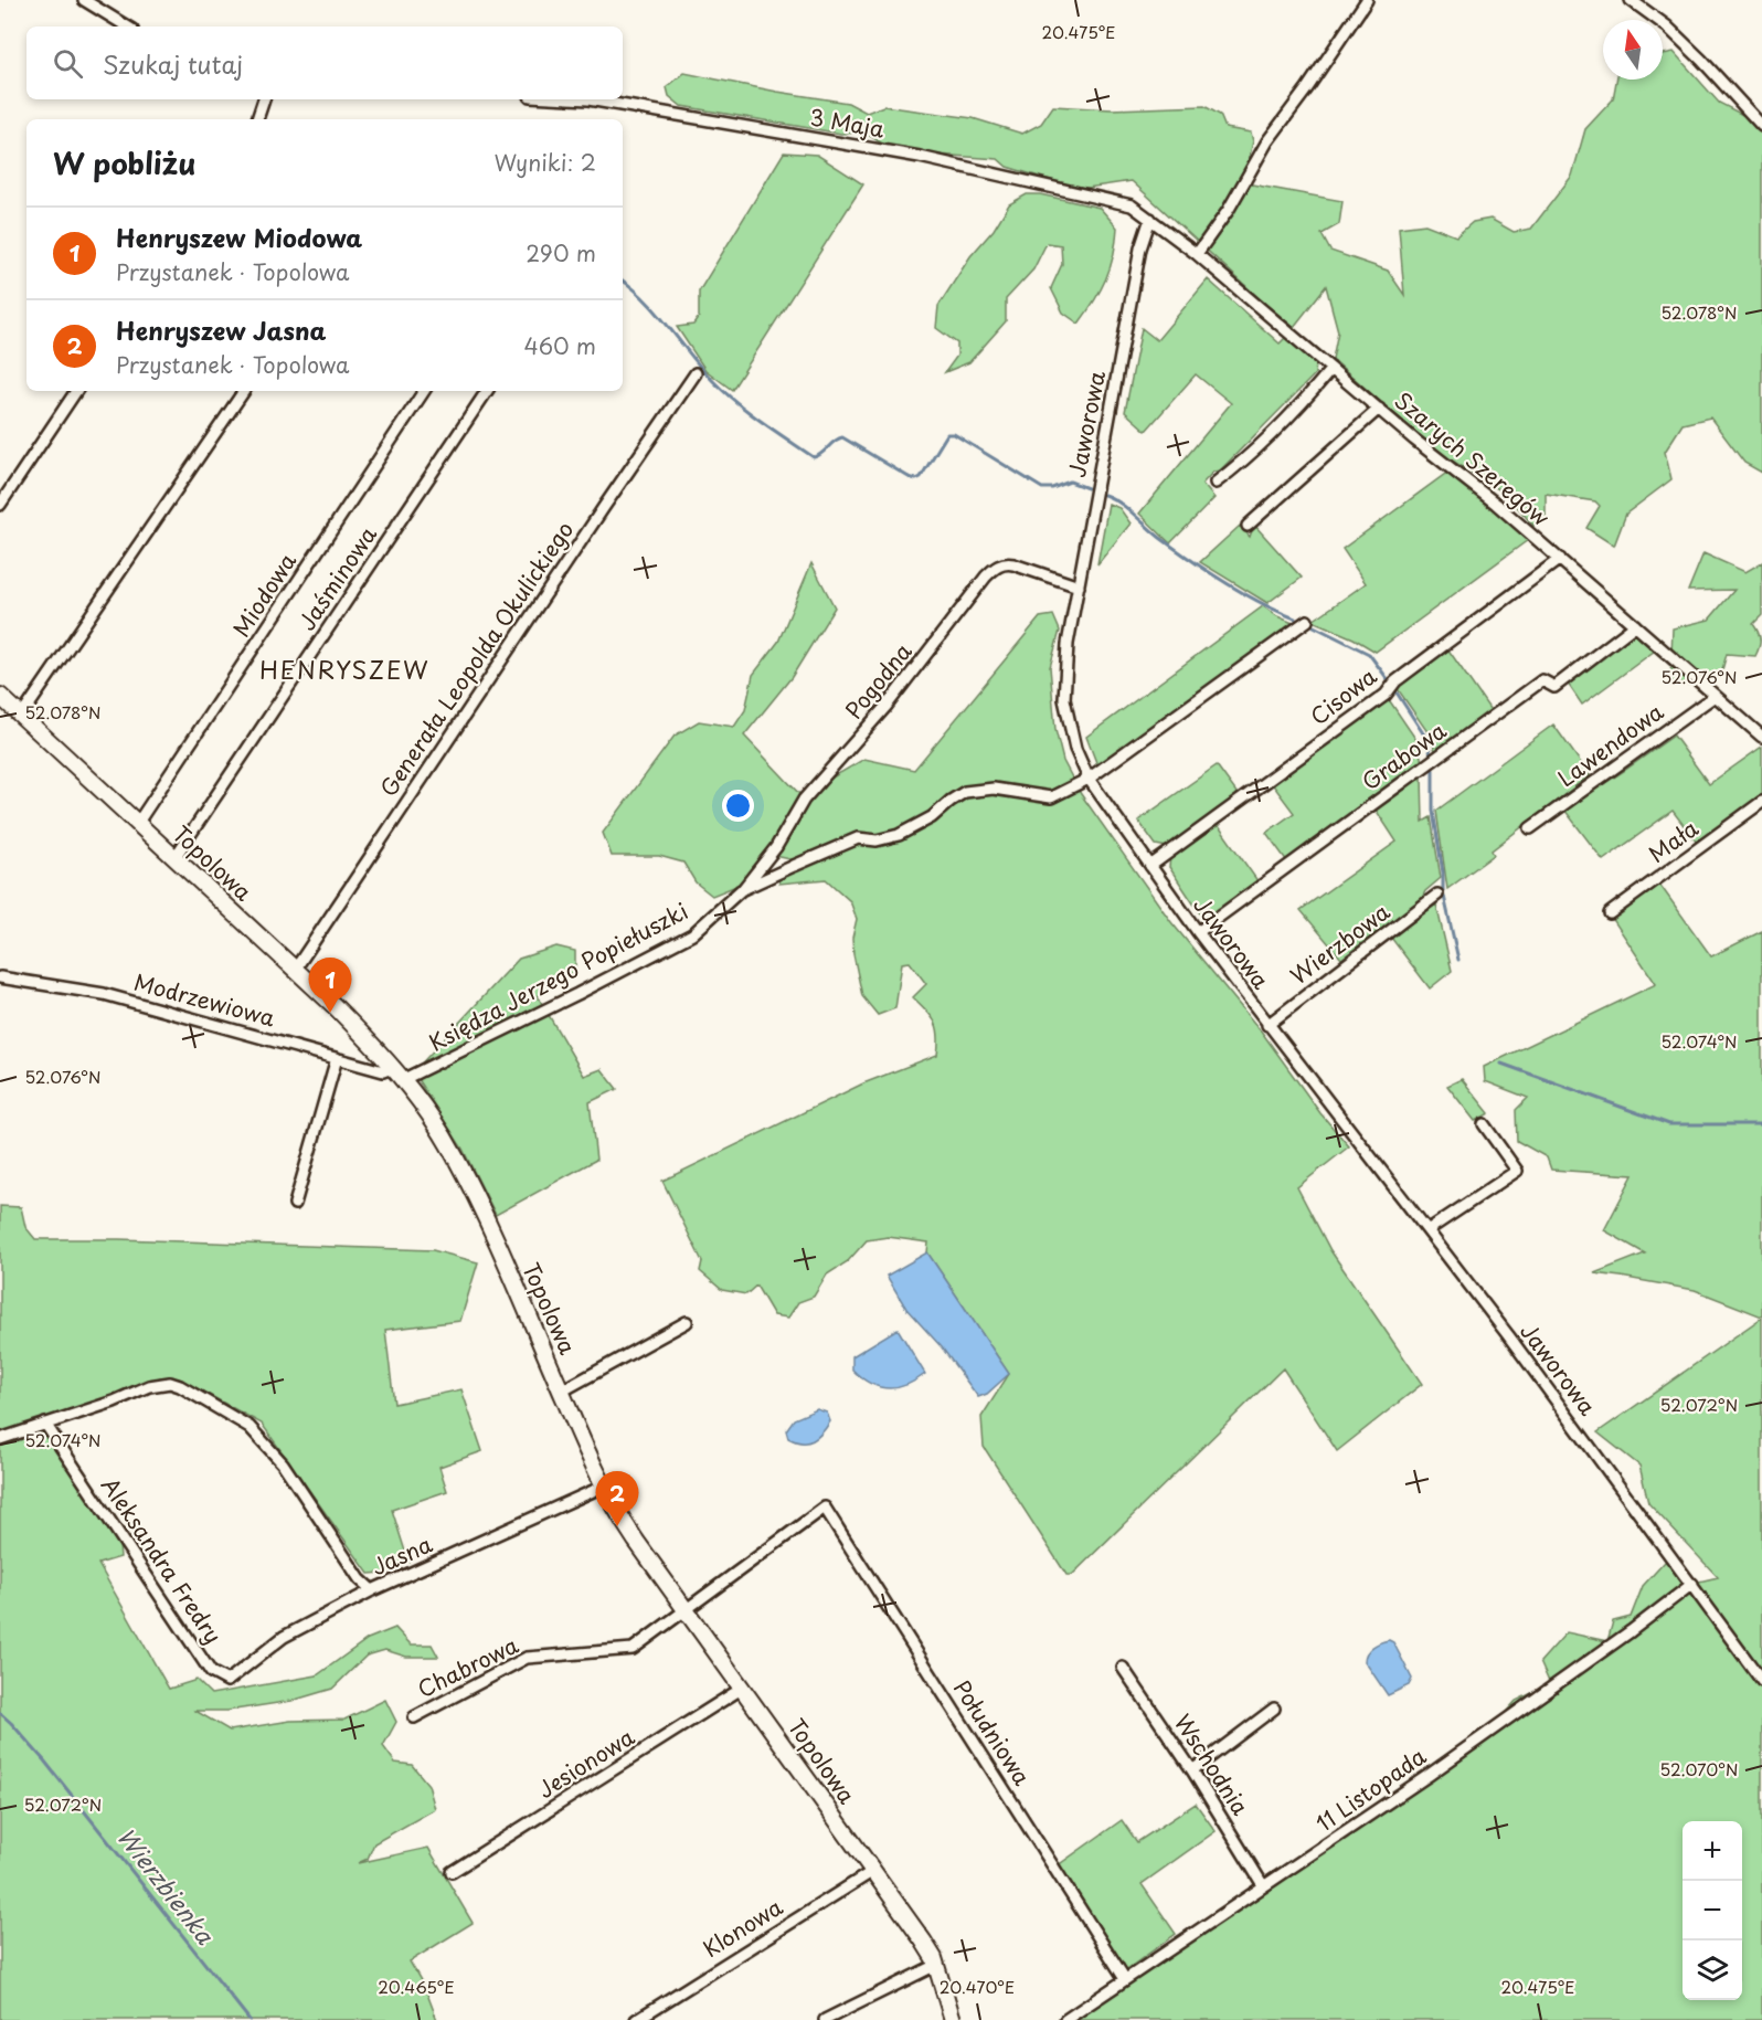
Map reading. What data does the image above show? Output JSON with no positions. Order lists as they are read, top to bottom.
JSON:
{
  "streets": {
    "street": [
      "3 Maja",
      "Jaworowa",
      "Szarych Szeregów",
      "Jaśminowa",
      "Miodowa",
      "Generała Leopolda Okulickiego",
      "Pogodna",
      "Cisowa",
      "Lawendowa",
      "Grabowa",
      "Mała",
      "Topolowa",
      "Wierzbowa",
      "Księdza Jerzego Popiełuszki",
      "Modrzewiowa",
      "Jasna",
      "Aleksandra Fredry",
      "Chabrowa",
      "Południowa",
      "Jesionowa",
      "Wschodnia",
      "11 Listopada",
      "Klonowa"
    ]
  },
  "crossings": [
    ["3 Maja", "Jaworowa"],
    ["3 Maja", "Szarych Szeregów"],
    ["Jaworowa", "Szarych Szeregów"],
    ["Jaworowa", "Pogodna"],
    ["Jaworowa", "Cisowa"],
    ["Jaworowa", "Grabowa"],
    ["Jaworowa", "Wierzbowa"],
    ["Jaworowa", "Księdza Jerzego Popiełuszki"],
    ["Jaworowa", "11 Listopada"],
    ["Szarych Szeregów", "Cisowa"],
    ["Szarych Szeregów", "Lawendowa"],
    ["Szarych Szeregów", "Grabowa"],
    ["Jaśminowa", "Topolowa"],
    ["Miodowa", "Topolowa"],
    ["Generała Leopolda Okulickiego", "Topolowa"],
    ["Pogodna", "Księdza Jerzego Popiełuszki"],
    ["Topolowa", "Księdza Jerzego Popiełuszki"],
    ["Topolowa", "Modrzewiowa"],
    ["Topolowa", "Jasna"],
    ["Topolowa", "Chabrowa"],
    ["Topolowa", "Południowa"],
    ["Topolowa", "Jesionowa"],
    ["Topolowa", "Klonowa"],
    ["Księdza Jerzego Popiełuszki", "Modrzewiowa"],
    ["Jasna", "Aleksandra Fredry"],
    ["Chabrowa", "Południowa"],
    ["Południowa", "11 Listopada"],
    ["Wschodnia", "11 Listopada"]
  ],
  "districts": ["HENRYSZEW"],
  "water": ["Wierzbienka"],
  "north": "top",
  "page": {
    "search": "Szukaj tutaj",
    "heading": ["W pobliżu", "Wyniki: 2"],
    "list": [
      {
        "mark": "1",
        "name": "Henryszew Miodowa",
        "note": "Przystanek · Topolowa",
        "value": "290 m"
      },
      {
        "mark": "2",
        "name": "Henryszew Jasna",
        "note": "Przystanek · Topolowa",
        "value": "460 m"
      }
    ],
    "pins": ["1", "2"],
    "map_buttons": ["+", "−"]
  },
  "coordinates": [
    "20.475°E",
    "52.078°N",
    "52.076°N",
    "52.074°N",
    "52.072°N",
    "52.070°N",
    "20.465°E",
    "20.470°E"
  ]
}
